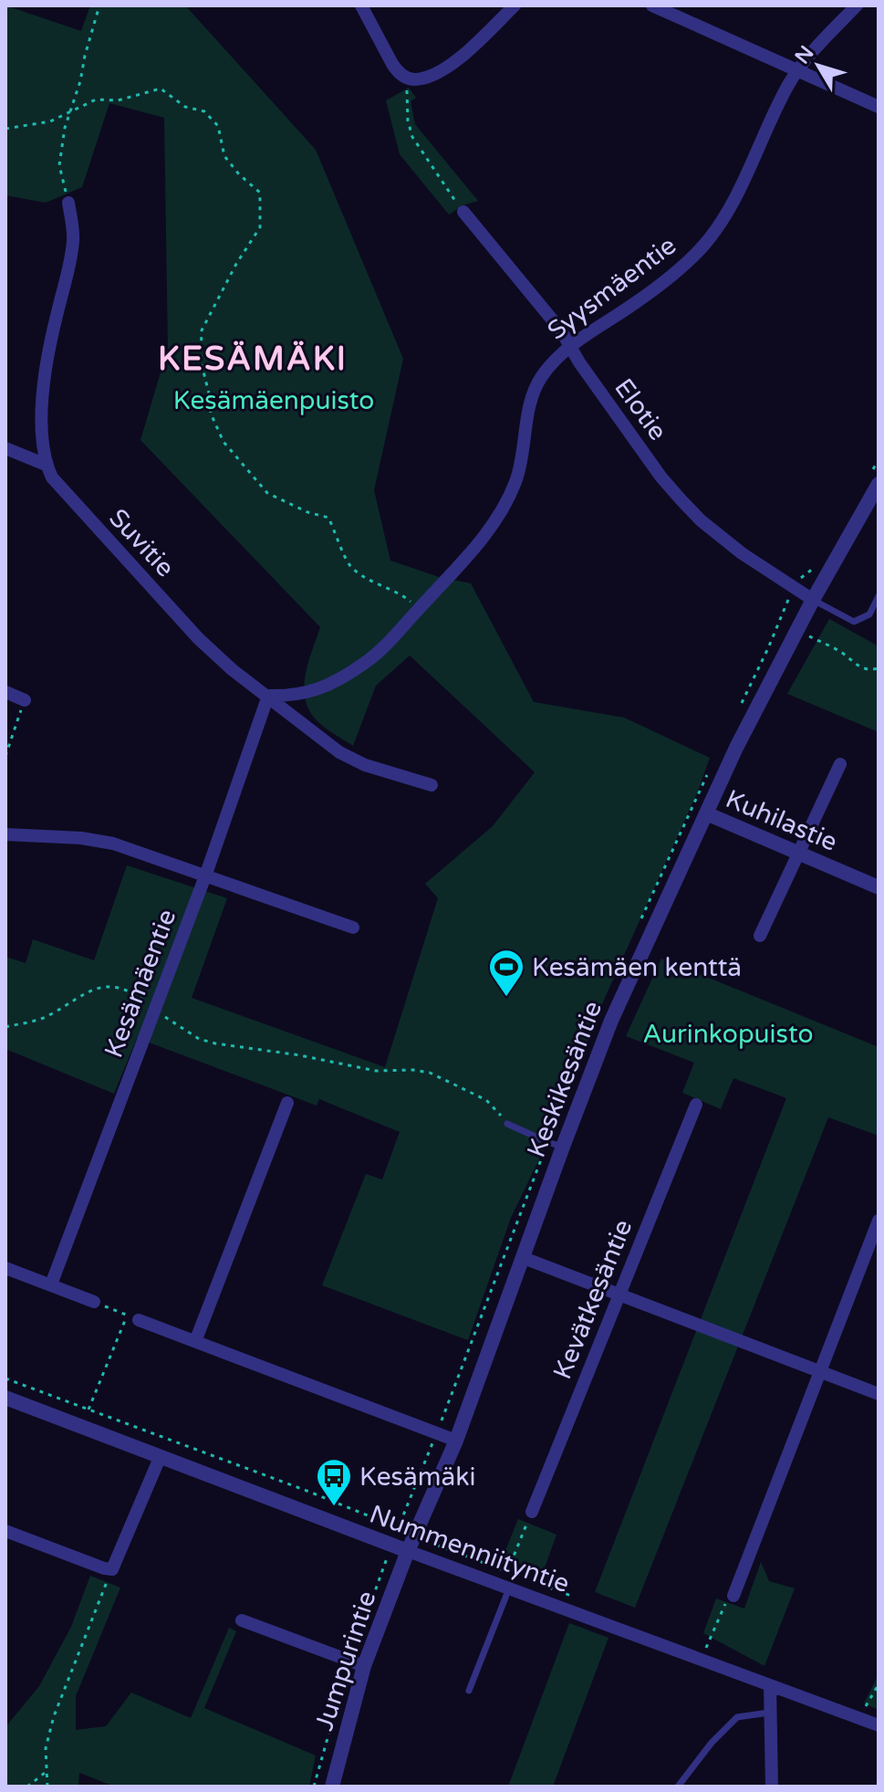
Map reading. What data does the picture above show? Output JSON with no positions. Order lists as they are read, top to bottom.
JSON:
{
  "streets": {
    "street": [
      "Syysmäentie",
      "Elotie",
      "Suvitie",
      "Kuhilastie",
      "Kesämäentie",
      "Keskikesäntie",
      "Kevätkesäntie",
      "Nummenniityntie",
      "Jumpurintie"
    ]
  },
  "crossings": [
    ["Syysmäentie", "Elotie"],
    ["Syysmäentie", "Suvitie"],
    ["Syysmäentie", "Kesämäentie"],
    ["Elotie", "Keskikesäntie"],
    ["Suvitie", "Kesämäentie"],
    ["Kuhilastie", "Keskikesäntie"],
    ["Keskikesäntie", "Nummenniityntie"],
    ["Keskikesäntie", "Jumpurintie"],
    ["Nummenniityntie", "Jumpurintie"]
  ],
  "districts": ["KESÄMÄKI"],
  "parks": ["Kesämäenpuisto", "Aurinkopuisto"],
  "places": {
    "sports": ["Kesämäen kenttä"],
    "bus stop": ["Kesämäki"]
  },
  "north": "top left"
}
